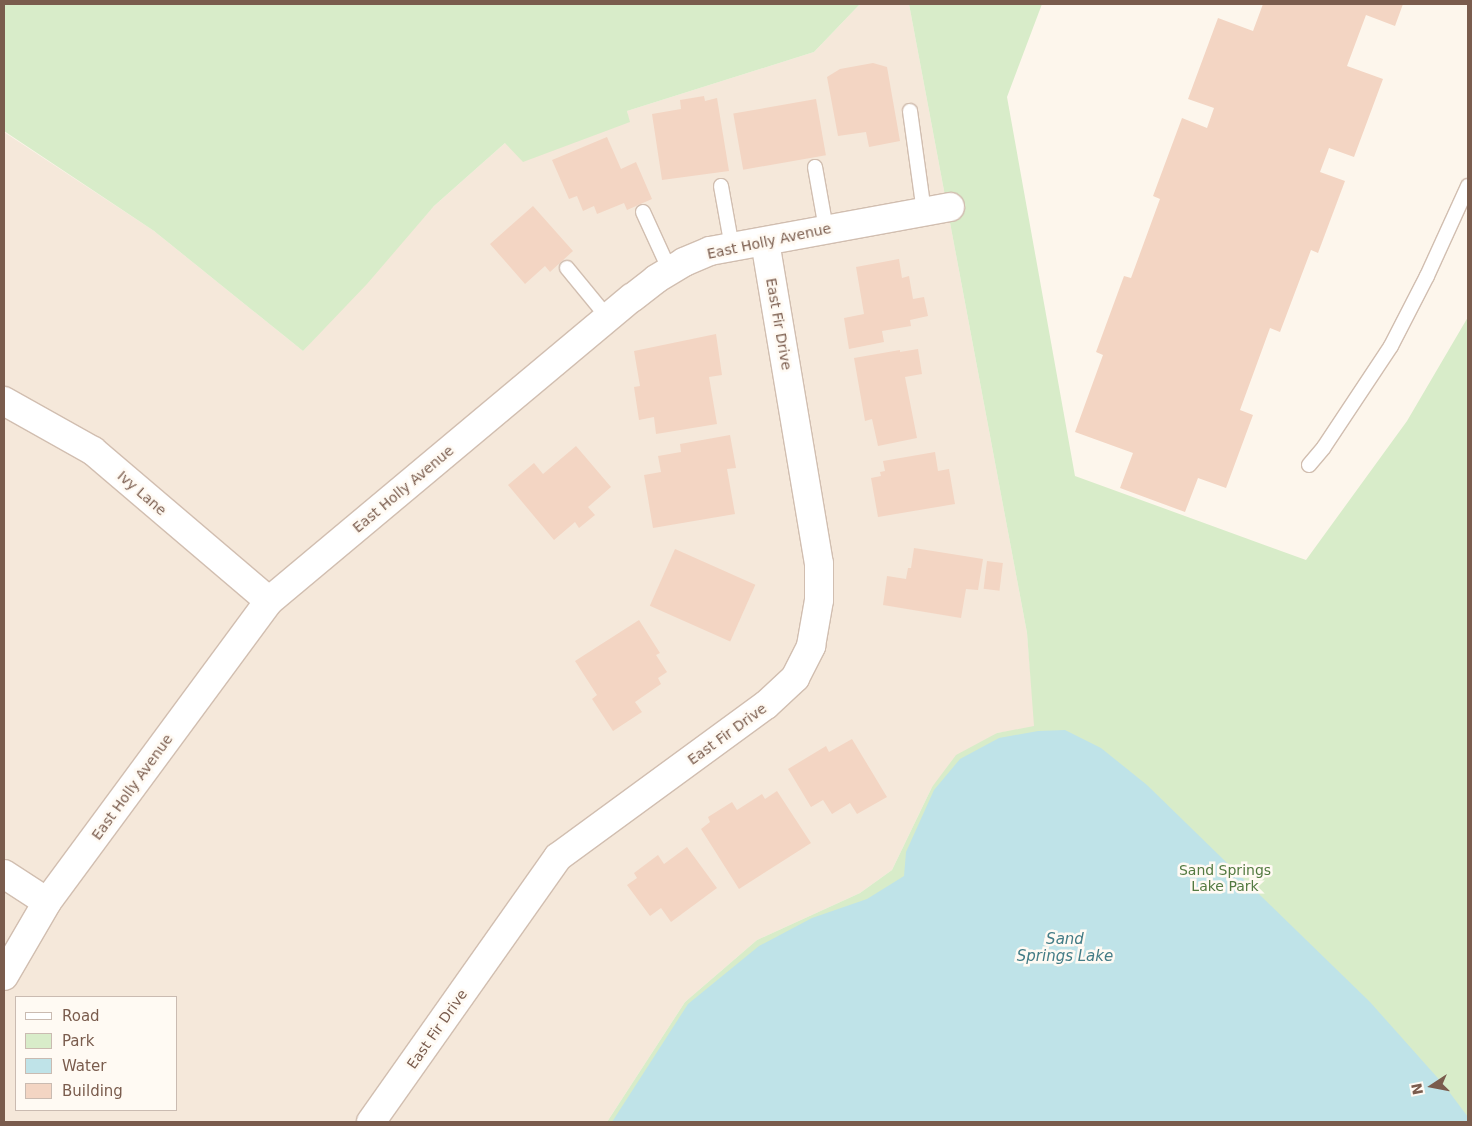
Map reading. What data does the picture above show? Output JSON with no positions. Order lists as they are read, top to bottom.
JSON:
{
  "streets": {
    "street": ["East Holly Avenue", "East Fir Drive", "Ivy Lane"]
  },
  "crossings": [
    ["East Holly Avenue", "East Fir Drive"],
    ["East Holly Avenue", "Ivy Lane"]
  ],
  "water": ["Sand Springs Lake"],
  "parks": ["Sand Springs Lake Park"],
  "legend": [
    "Road",
    "Park",
    "Water",
    "Building"
  ],
  "north": "left"
}
